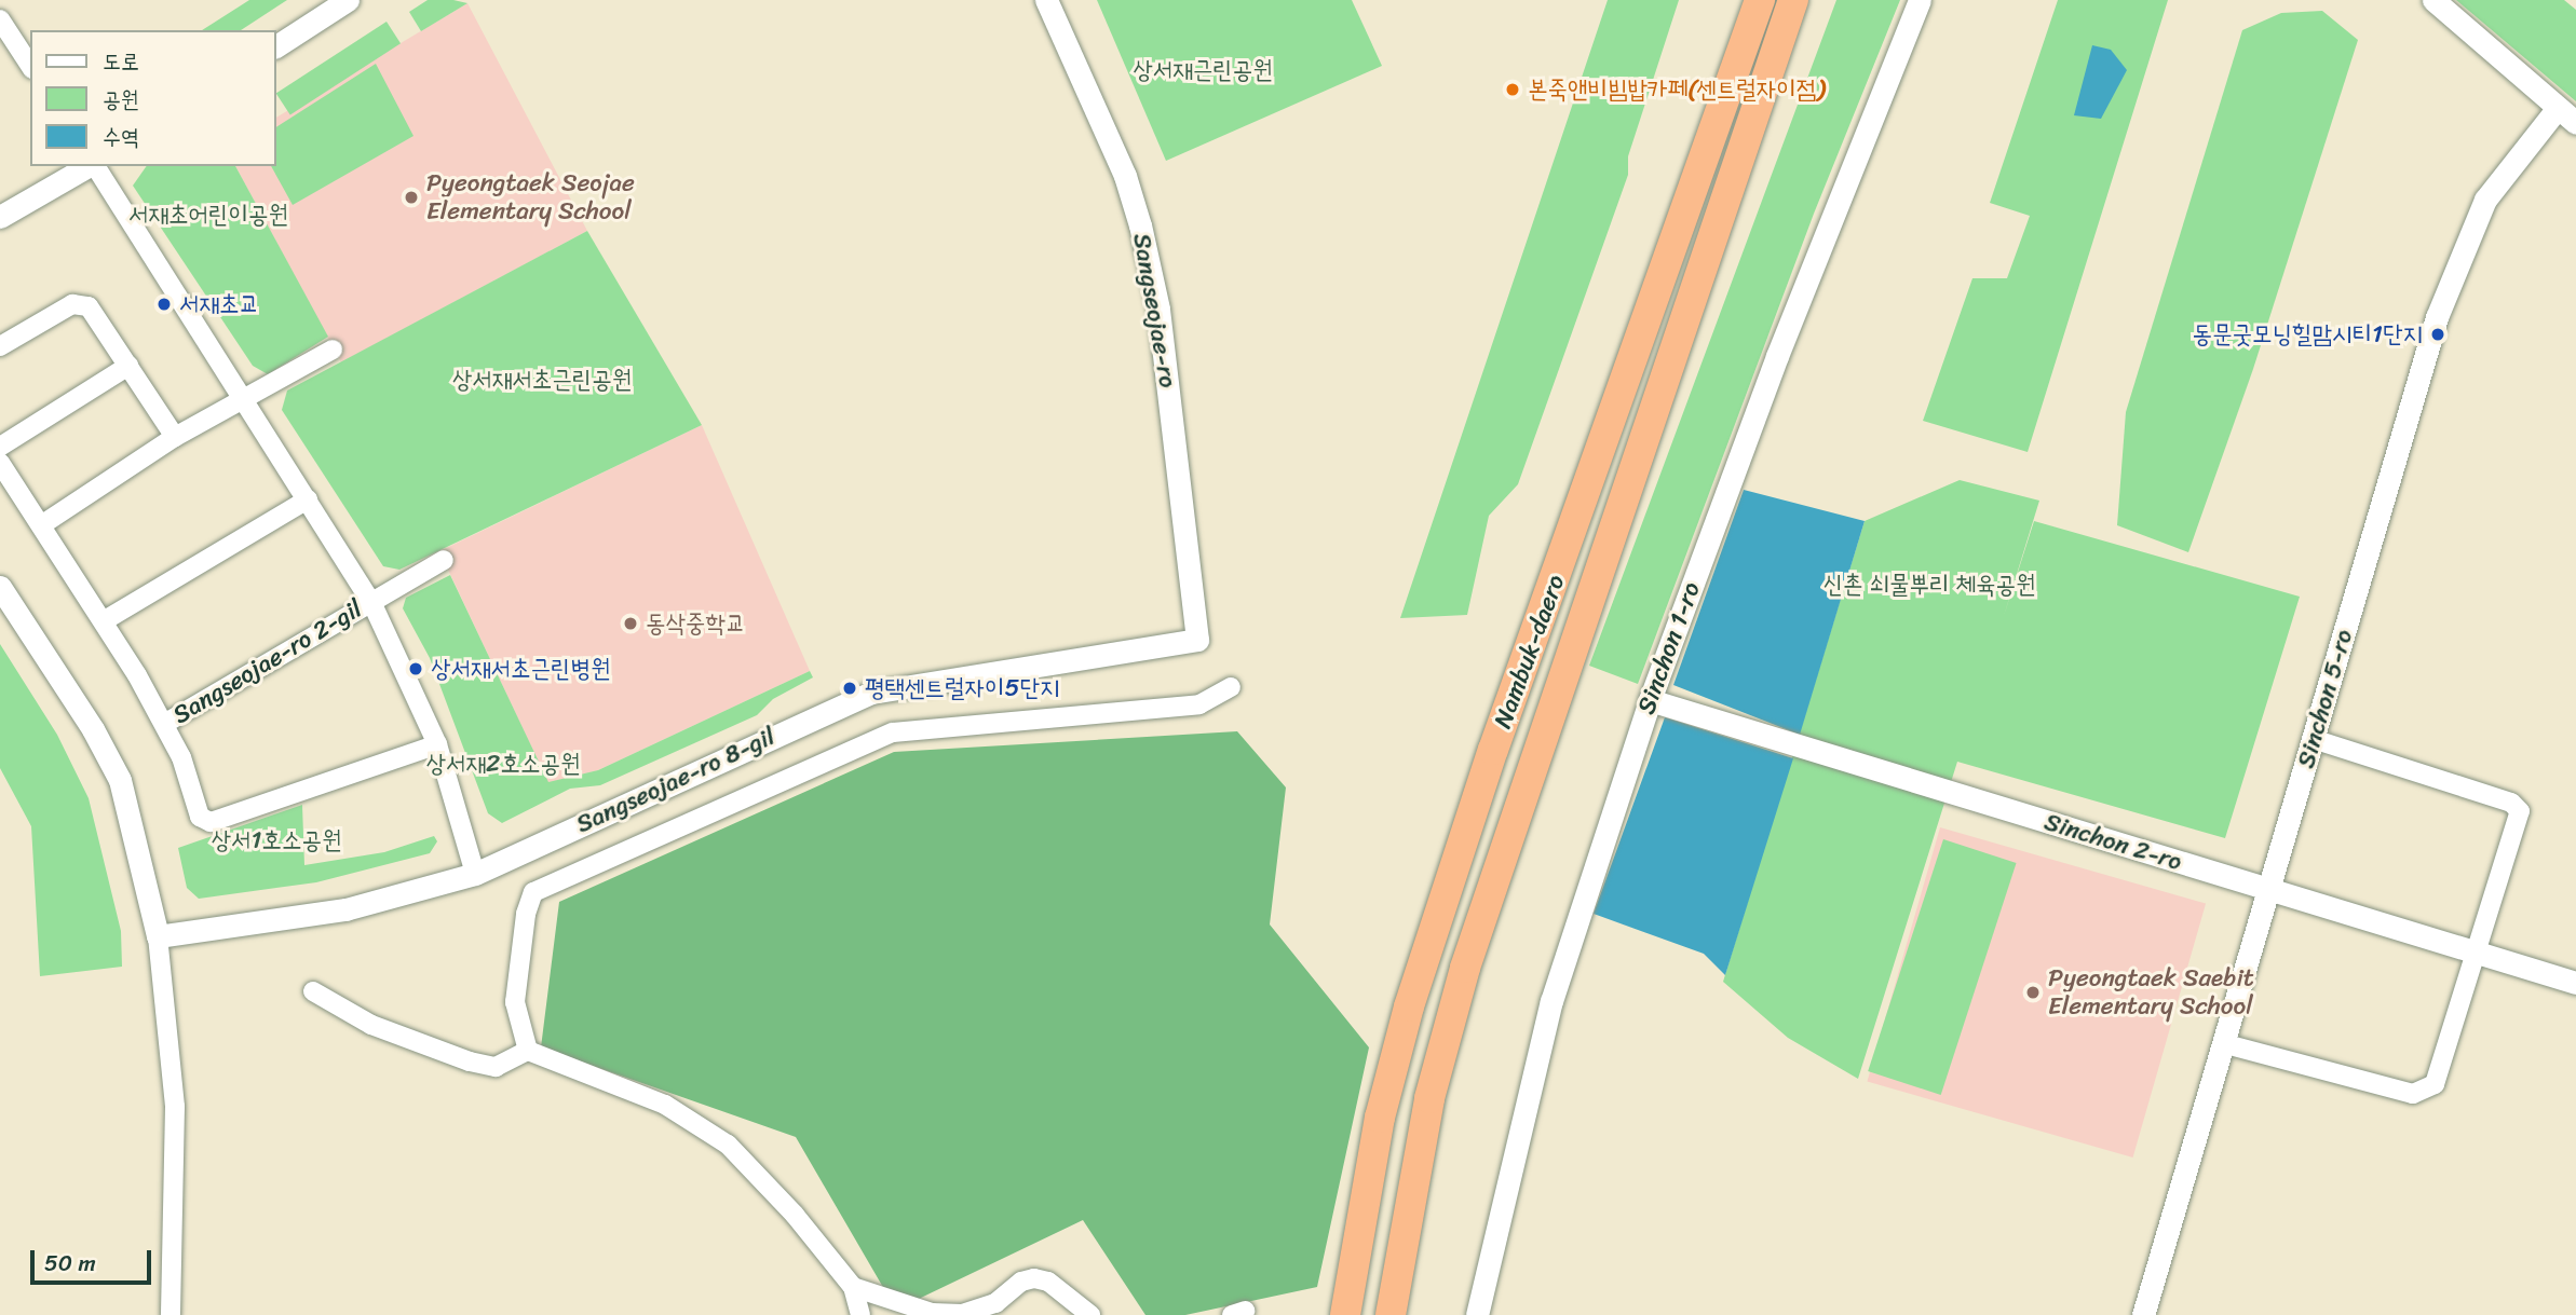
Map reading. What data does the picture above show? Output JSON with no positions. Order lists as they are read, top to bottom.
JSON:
{
  "streets": {
    "highway": ["Nambuk-daero"],
    "street": [
      "Sangseojae-ro",
      "Sinchon 1-ro",
      "Sangseojae-ro 2-gil",
      "Sinchon 5-ro",
      "Sangseojae-ro 8-gil",
      "Sinchon 2-ro"
    ]
  },
  "crossings": [
    ["Sangseojae-ro", "Sangseojae-ro 8-gil"],
    ["Sinchon 1-ro", "Sinchon 2-ro"],
    ["Sangseojae-ro 2-gil", "Sangseojae-ro 8-gil"],
    ["Sinchon 5-ro", "Sinchon 2-ro"]
  ],
  "parks": [
    "상서재근린공원",
    "서재초어린이공원",
    "상서재서초근린공원",
    "신촌 쇠물뿌리 체육공원",
    "상서재2호소공원",
    "상서1호소공원"
  ],
  "places": [
    "본죽앤비빔밥카페(센트럴자이점)",
    "Pyeongtaek Seojae Elementary School",
    "서재초교",
    "동문굿모닝힐맘시티1단지",
    "동삭중학교",
    "상서재서초근린병원",
    "평택센트럴자이5단지",
    "Pyeongtaek Saebit Elementary School"
  ],
  "legend": ["도로", "공원", "수역"],
  "scale_bar": "50 m"
}
